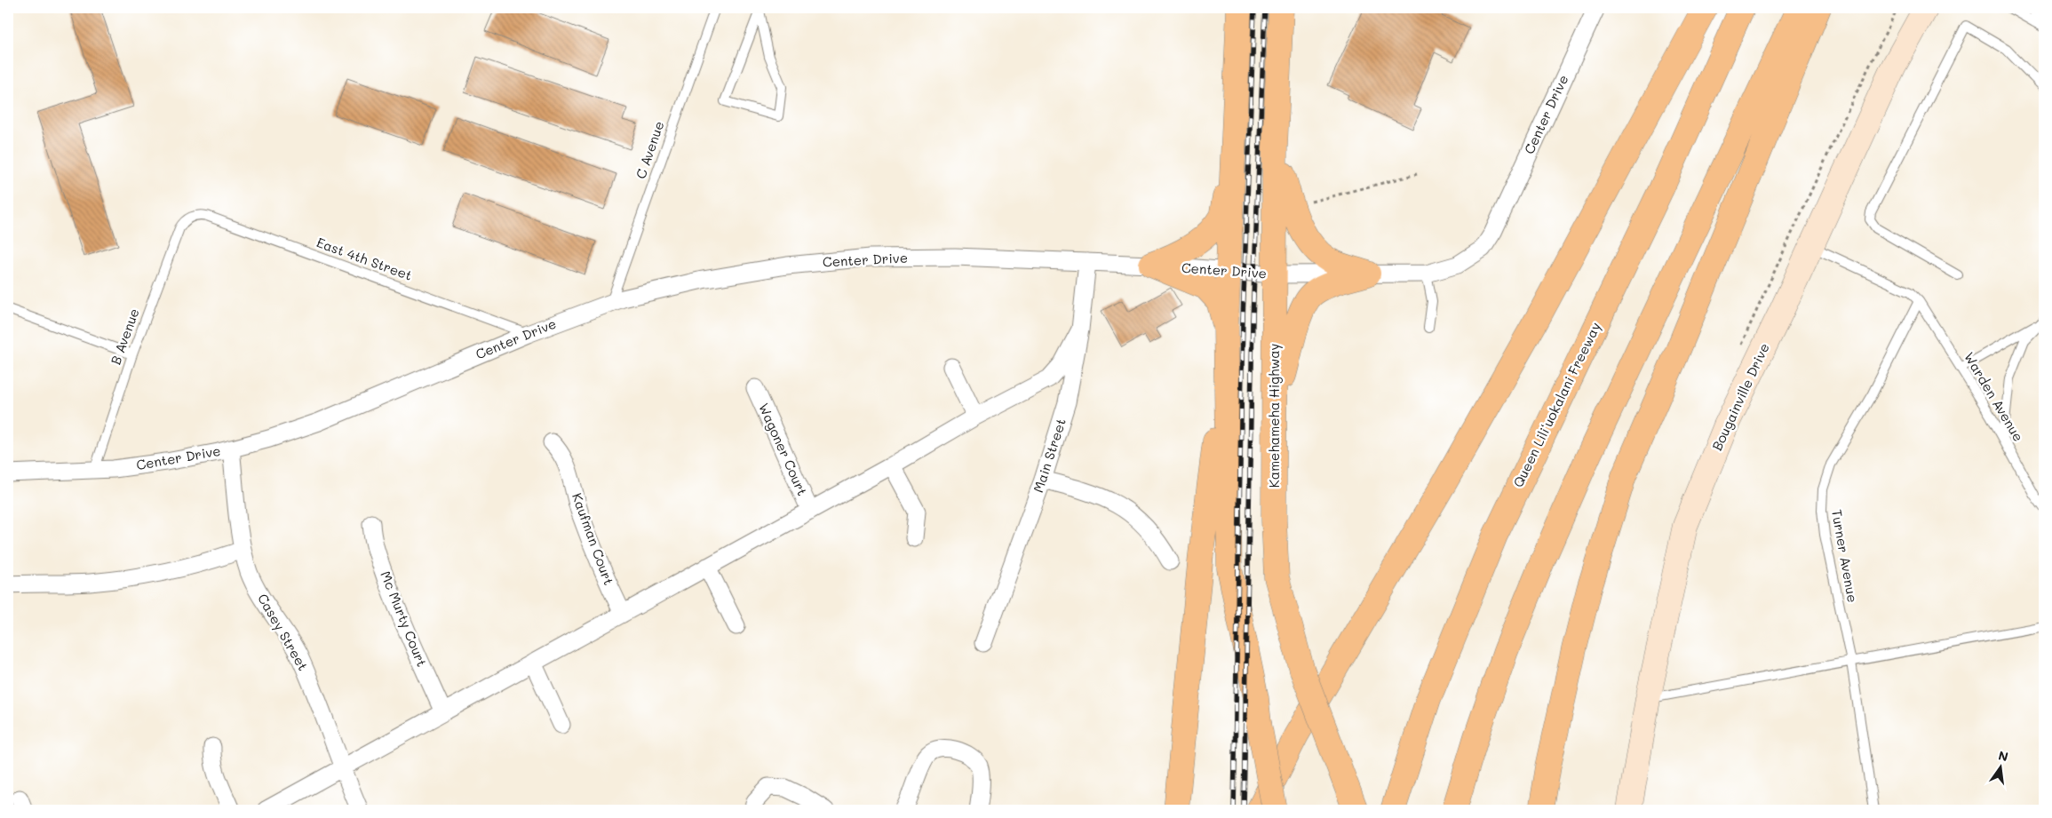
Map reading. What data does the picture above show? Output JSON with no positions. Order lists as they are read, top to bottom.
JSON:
{
  "streets": {
    "main road": ["Queen Liliʻuokalani Freeway", "Kamehameha Highway"],
    "street": [
      "Center Drive",
      "Bougainville Drive",
      "Wagoner Court",
      "Main Street",
      "Kaufman Court",
      "Mc Murty Court",
      "Casey Street"
    ],
    "lane": [
      "C Avenue",
      "East 4th Street",
      "B Avenue",
      "Warden Avenue",
      "Turner Avenue"
    ]
  },
  "crossings": [
    ["Center Drive", "C Avenue"],
    ["Center Drive", "East 4th Street"],
    ["Center Drive", "B Avenue"],
    ["Center Drive", "Kamehameha Highway"],
    ["Center Drive", "Main Street"],
    ["Center Drive", "Casey Street"],
    ["East 4th Street", "B Avenue"],
    ["Warden Avenue", "Turner Avenue"]
  ],
  "north": "top"
}
